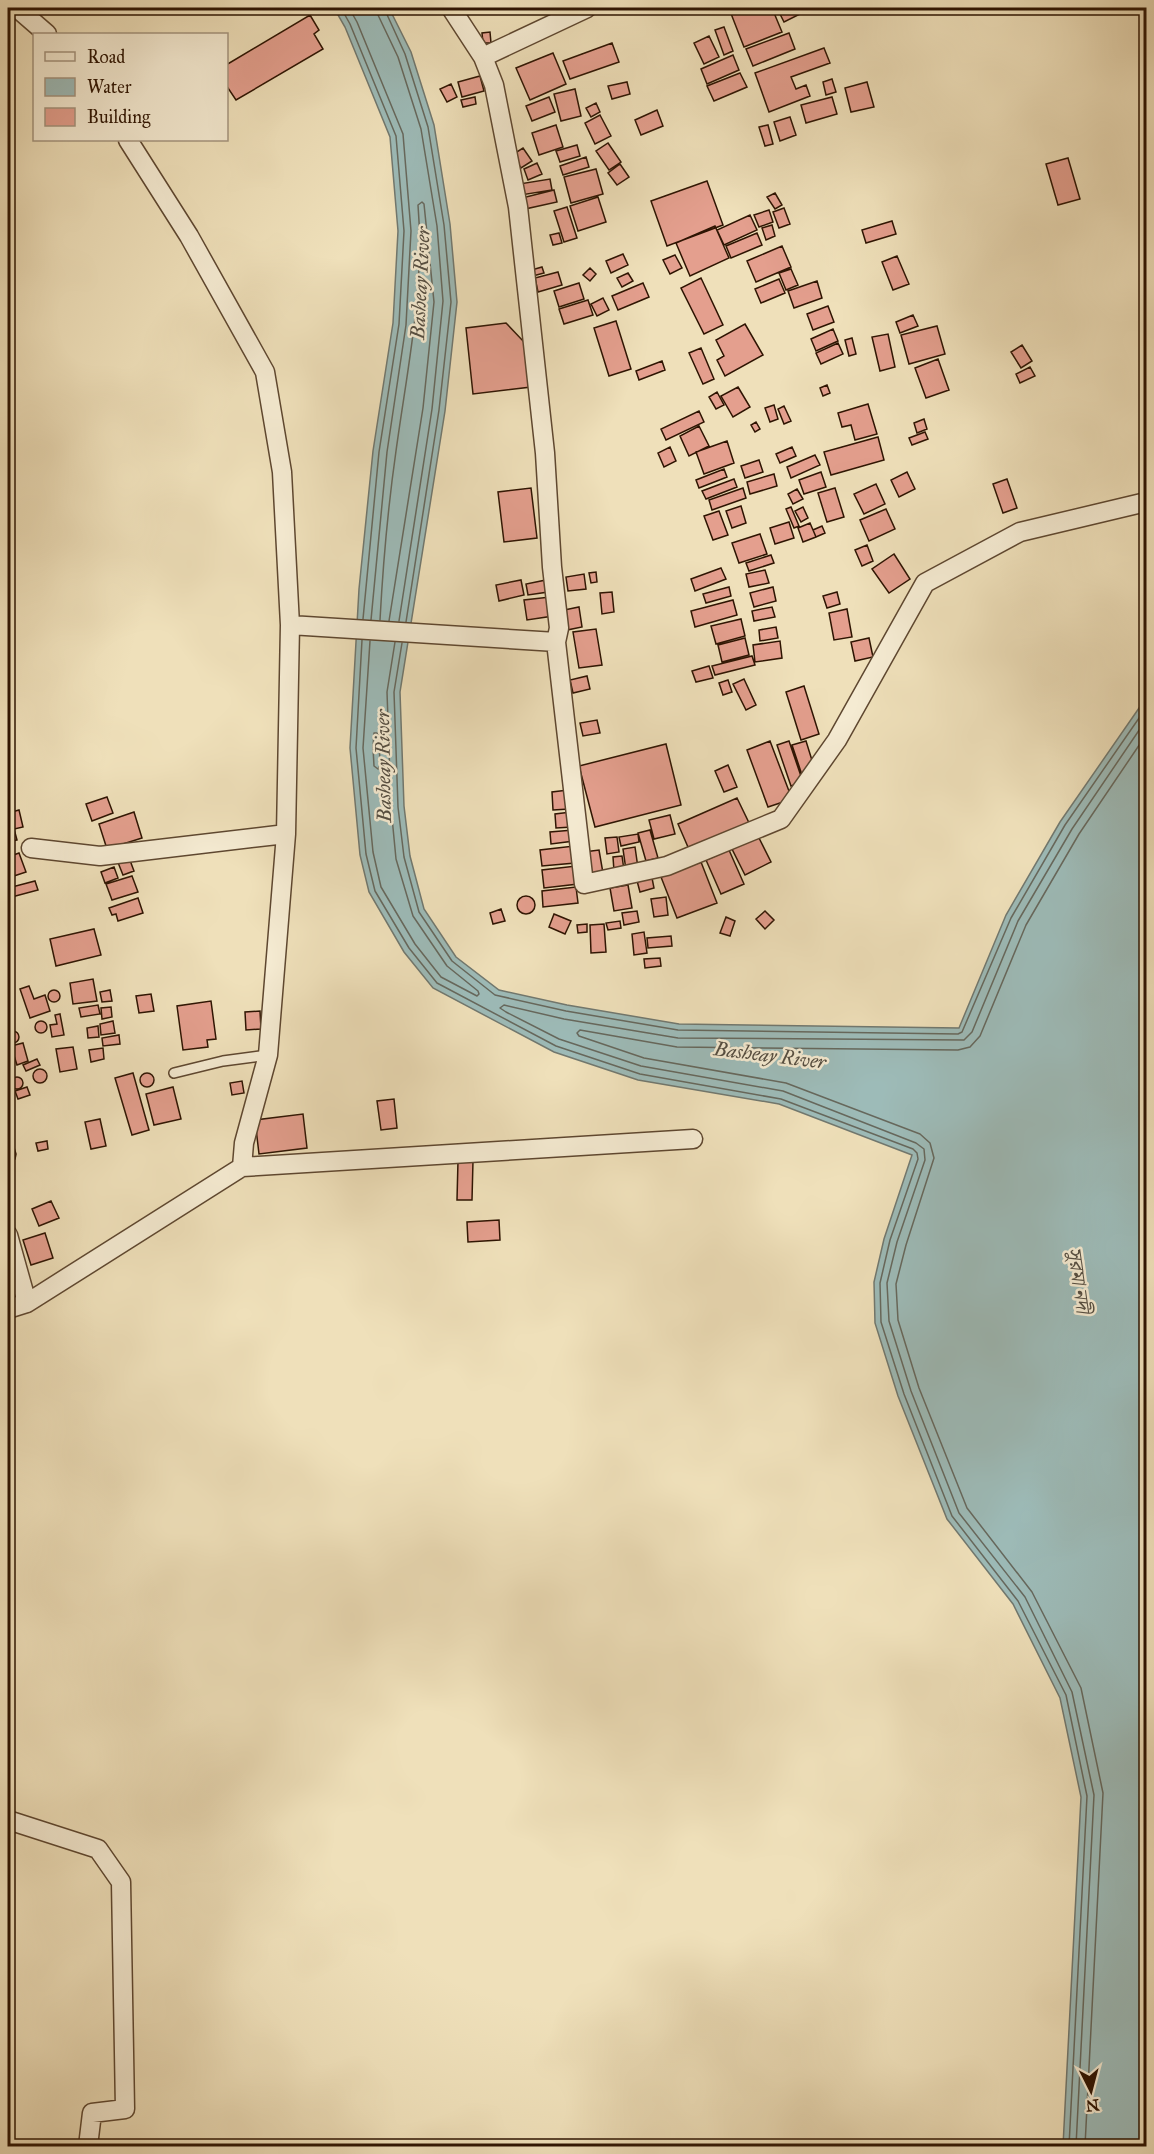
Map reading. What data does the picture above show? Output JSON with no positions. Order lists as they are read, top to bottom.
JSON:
{
  "water": ["Basheay River", "সুরমা নদী"],
  "legend": ["Road", "Water", "Building"],
  "north": "bottom"
}
